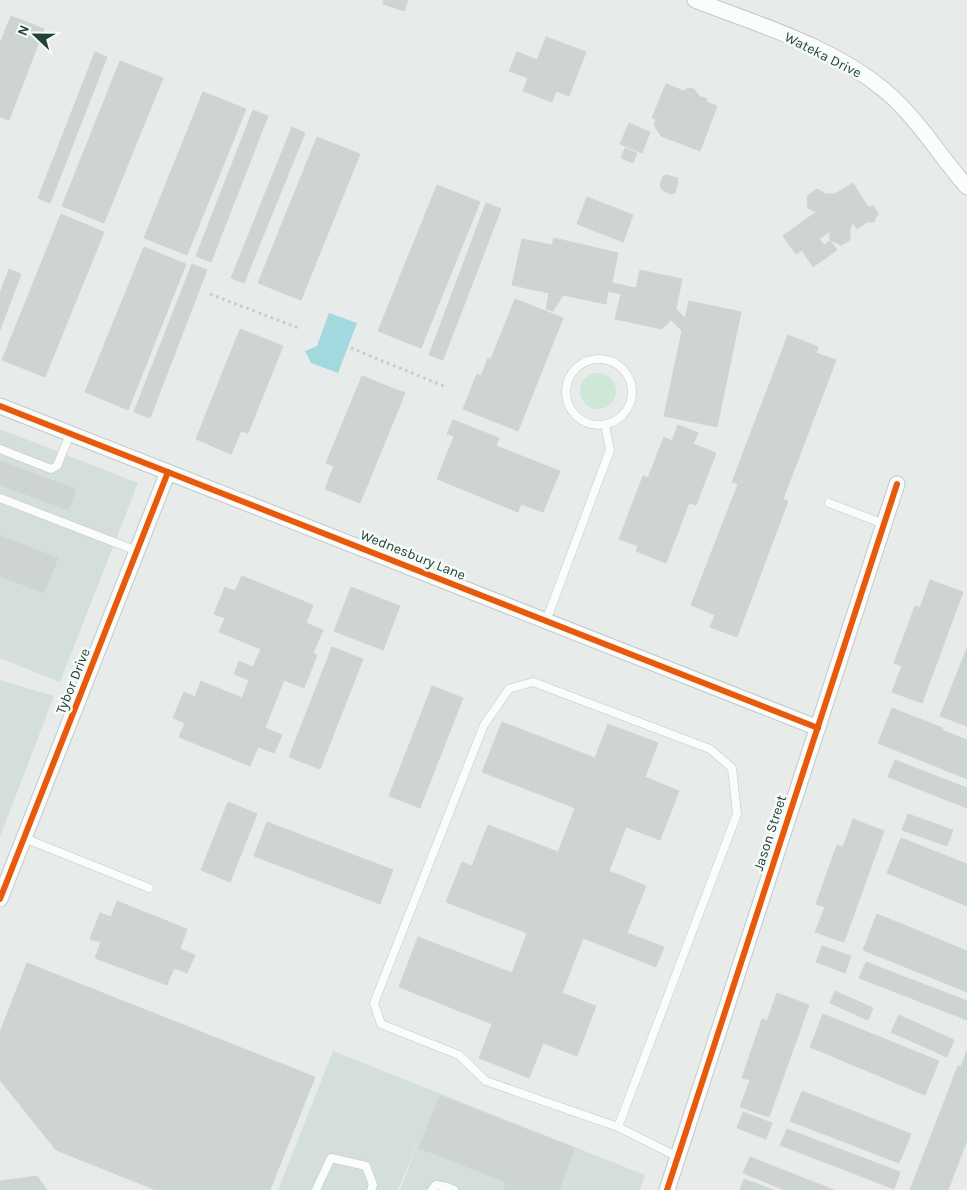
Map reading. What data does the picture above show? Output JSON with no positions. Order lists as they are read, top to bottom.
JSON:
{
  "streets": {
    "street": [
      "Wateka Drive",
      "Wednesbury Lane",
      "Tybor Drive",
      "Jason Street"
    ]
  },
  "crossings": [
    ["Wednesbury Lane", "Tybor Drive"],
    ["Wednesbury Lane", "Jason Street"]
  ],
  "north": "left"
}
